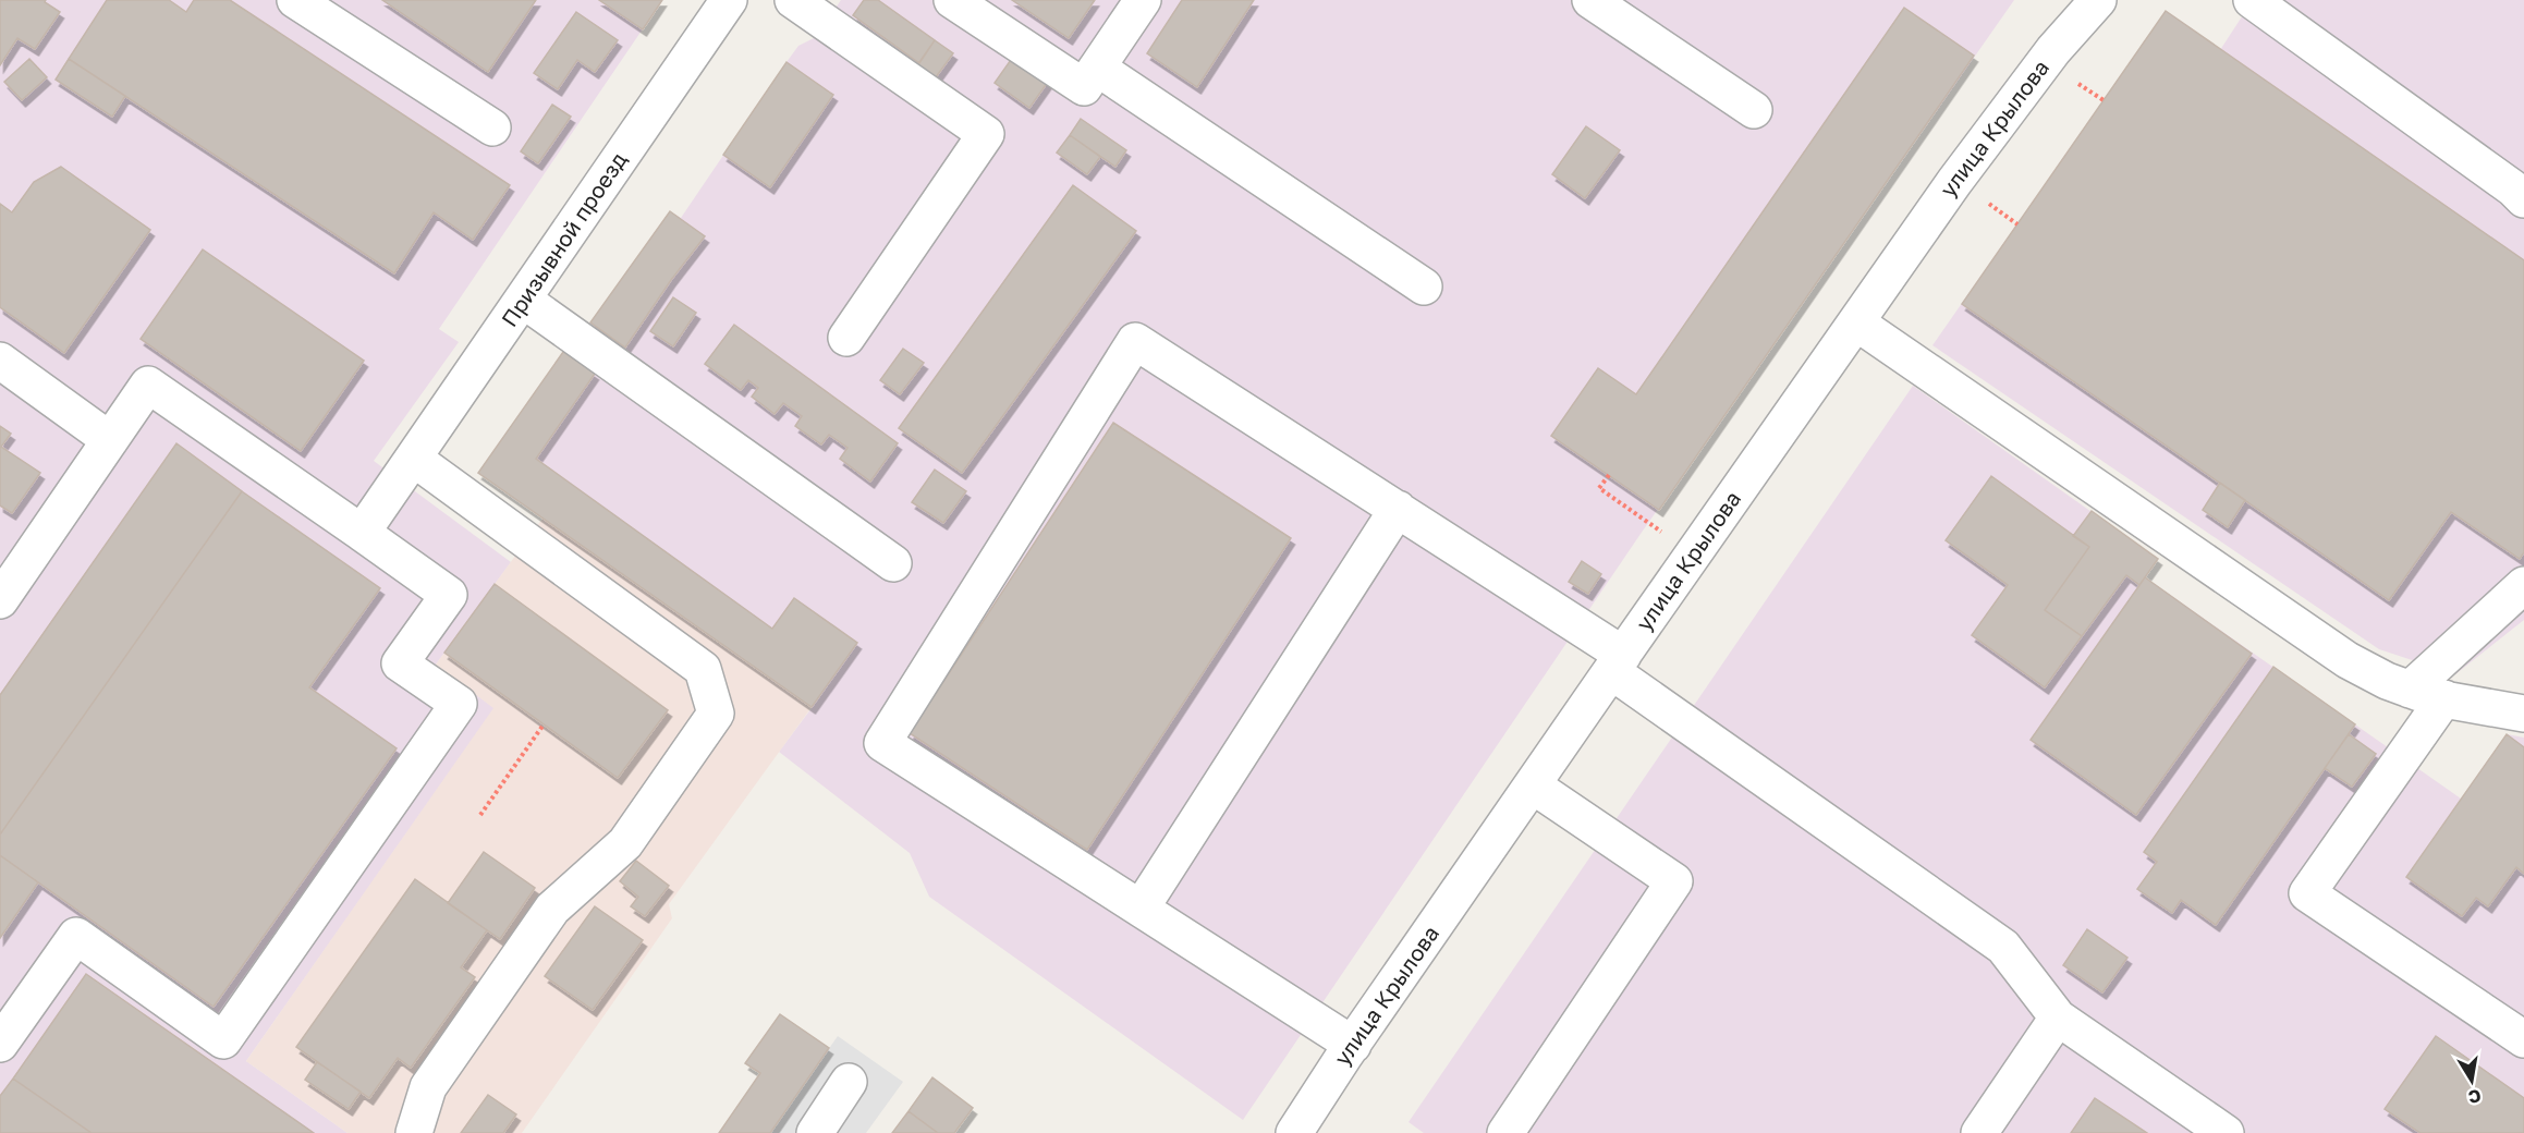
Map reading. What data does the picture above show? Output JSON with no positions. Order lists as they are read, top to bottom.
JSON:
{
  "streets": {
    "street": ["улица Крылова", "Призывной проезд"]
  },
  "north": "bottom"
}
